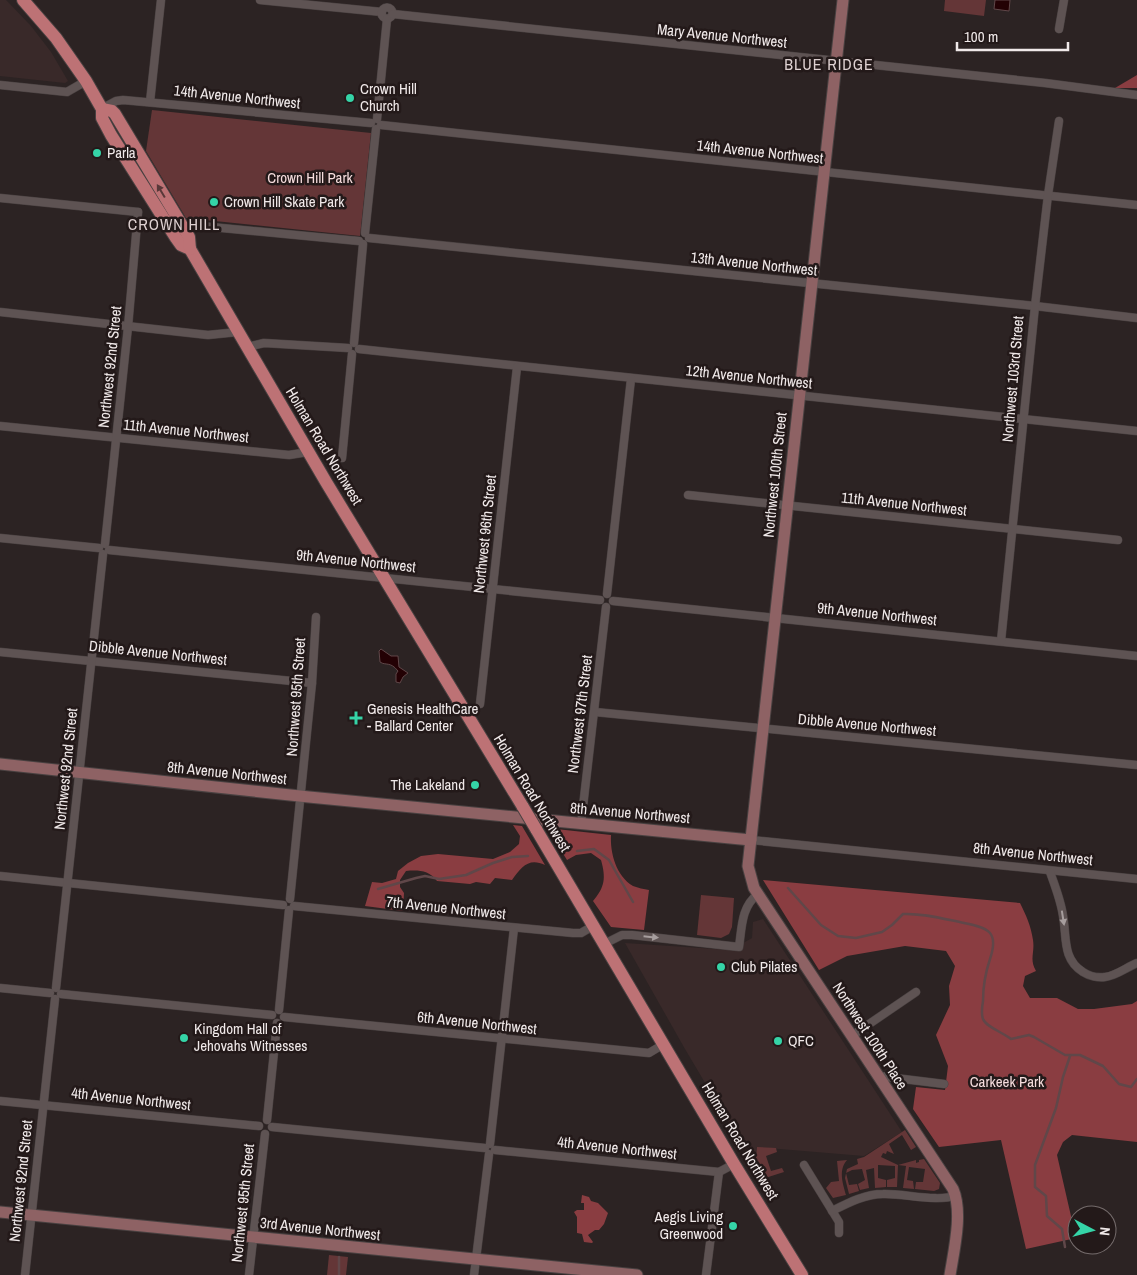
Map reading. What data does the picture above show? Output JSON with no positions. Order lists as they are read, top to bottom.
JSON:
{
  "streets": {
    "main road": ["Holman Road Northwest"],
    "street": [
      "Mary Avenue Northwest",
      "14th Avenue Northwest",
      "13th Avenue Northwest",
      "Northwest 92nd Street",
      "12th Avenue Northwest",
      "Northwest 103rd Street",
      "11th Avenue Northwest",
      "Northwest 100th Street",
      "Northwest 96th Street",
      "9th Avenue Northwest",
      "Dibble Avenue Northwest",
      "Northwest 95th Street",
      "Northwest 97th Street",
      "8th Avenue Northwest",
      "7th Avenue Northwest",
      "6th Avenue Northwest",
      "Northwest 100th Place",
      "4th Avenue Northwest",
      "3rd Avenue Northwest"
    ]
  },
  "crossings": [
    ["Mary Avenue Northwest", "Northwest 100th Street"],
    ["14th Avenue Northwest", "Northwest 103rd Street"],
    ["14th Avenue Northwest", "Holman Road Northwest"],
    ["14th Avenue Northwest", "Northwest 100th Street"],
    ["13th Avenue Northwest", "Northwest 103rd Street"],
    ["13th Avenue Northwest", "Holman Road Northwest"],
    ["13th Avenue Northwest", "Northwest 100th Street"],
    ["Northwest 92nd Street", "11th Avenue Northwest"],
    ["Northwest 92nd Street", "Holman Road Northwest"],
    ["Northwest 92nd Street", "9th Avenue Northwest"],
    ["Northwest 92nd Street", "Dibble Avenue Northwest"],
    ["Northwest 92nd Street", "8th Avenue Northwest"],
    ["Northwest 92nd Street", "7th Avenue Northwest"],
    ["Northwest 92nd Street", "4th Avenue Northwest"],
    ["Northwest 92nd Street", "3rd Avenue Northwest"],
    ["12th Avenue Northwest", "Northwest 103rd Street"],
    ["12th Avenue Northwest", "Holman Road Northwest"],
    ["12th Avenue Northwest", "Northwest 100th Street"],
    ["12th Avenue Northwest", "Northwest 96th Street"],
    ["Northwest 103rd Street", "11th Avenue Northwest"],
    ["Northwest 103rd Street", "9th Avenue Northwest"],
    ["11th Avenue Northwest", "Holman Road Northwest"],
    ["11th Avenue Northwest", "Northwest 100th Street"],
    ["Holman Road Northwest", "9th Avenue Northwest"],
    ["Holman Road Northwest", "7th Avenue Northwest"],
    ["Holman Road Northwest", "6th Avenue Northwest"],
    ["Northwest 100th Street", "9th Avenue Northwest"],
    ["Northwest 100th Street", "Dibble Avenue Northwest"],
    ["Northwest 100th Street", "8th Avenue Northwest"],
    ["Northwest 100th Street", "Northwest 100th Place"],
    ["Northwest 96th Street", "9th Avenue Northwest"],
    ["9th Avenue Northwest", "Northwest 97th Street"],
    ["Dibble Avenue Northwest", "Northwest 95th Street"],
    ["Dibble Avenue Northwest", "Northwest 97th Street"],
    ["Northwest 95th Street", "8th Avenue Northwest"],
    ["Northwest 95th Street", "7th Avenue Northwest"],
    ["Northwest 95th Street", "6th Avenue Northwest"],
    ["Northwest 95th Street", "4th Avenue Northwest"],
    ["Northwest 95th Street", "3rd Avenue Northwest"],
    ["Northwest 97th Street", "8th Avenue Northwest"]
  ],
  "districts": ["BLUE RIDGE", "CROWN HILL"],
  "parks": ["Crown Hill Park", "Carkeek Park"],
  "places": {
    "other": [
      "Crown Hill Church",
      "Parla",
      "Crown Hill Skate Park",
      "The Lakeland",
      "Club Pilates",
      "Kingdom Hall of Jehovahs Witnesses",
      "QFC",
      "Aegis Living Greenwood"
    ],
    "health": ["Genesis HealthCare - Ballard Center"]
  },
  "scale_bar": "100 m",
  "north": "right"
}
